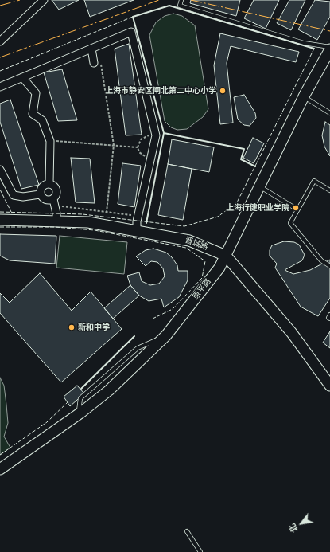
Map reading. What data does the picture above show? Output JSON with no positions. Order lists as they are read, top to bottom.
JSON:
{
  "streets": {
    "street": ["晋城路", "原平路"]
  },
  "crossings": [
    ["晋城路", "原平路"]
  ],
  "places": ["上海市静安区闸北第二中心小学", "上海行健职业学院", "新和中学"],
  "north": "bottom left"
}
